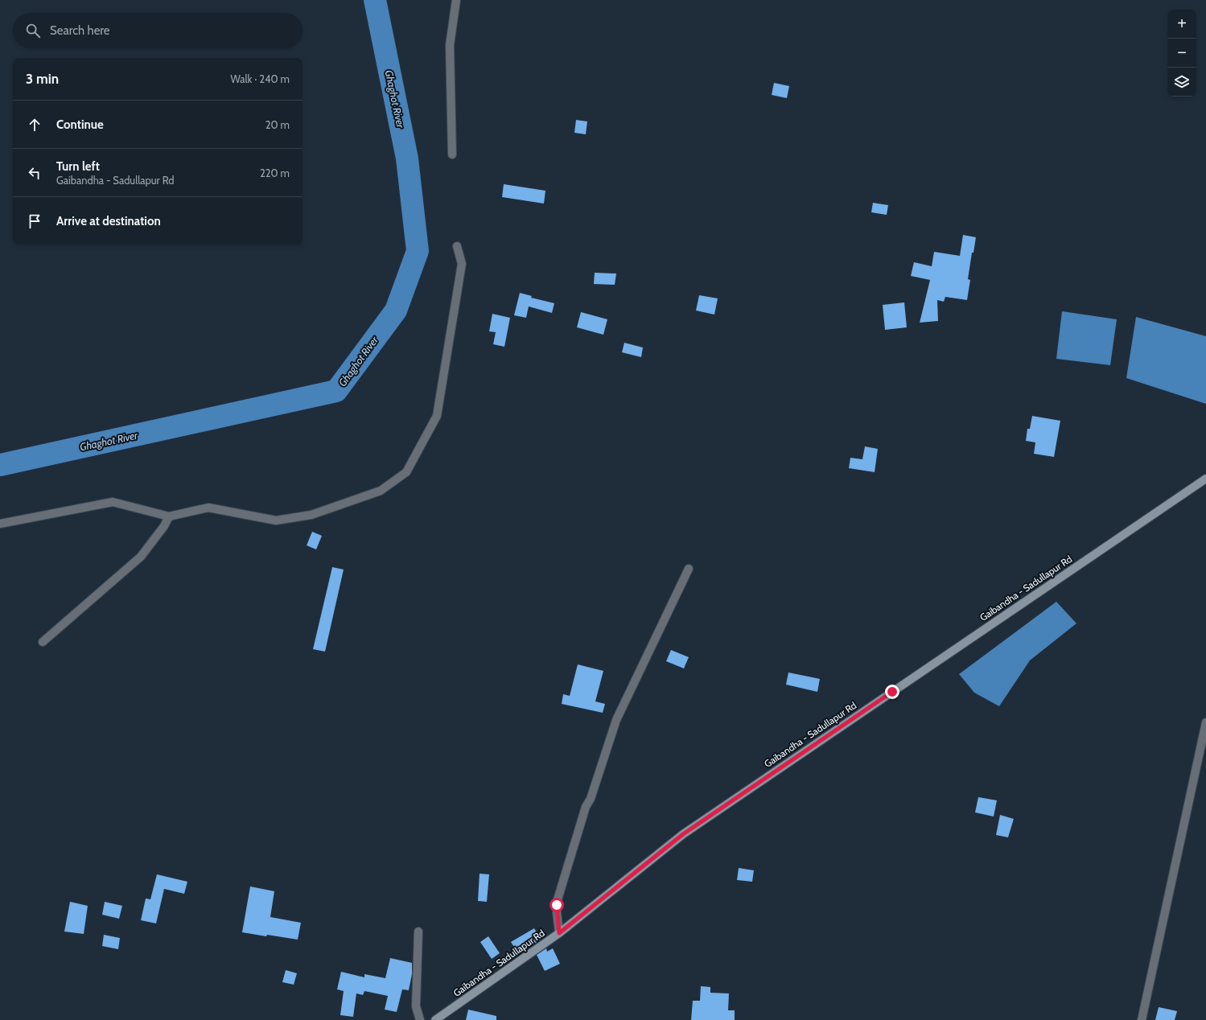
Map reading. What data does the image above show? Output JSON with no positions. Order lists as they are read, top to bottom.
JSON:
{
  "streets": {
    "main road": ["Gaibandha - Sadullapur Rd"]
  },
  "water": ["Ghaghot River"],
  "page": {
    "map_buttons": ["+", "−"],
    "search": "Search here",
    "heading": ["3 min", "Walk · 240 m"],
    "list": [
      ["Continue", "20 m"],
      ["Turn left", "Gaibandha - Sadullapur Rd", "220 m"],
      "Arrive at destination"
    ]
  }
}
